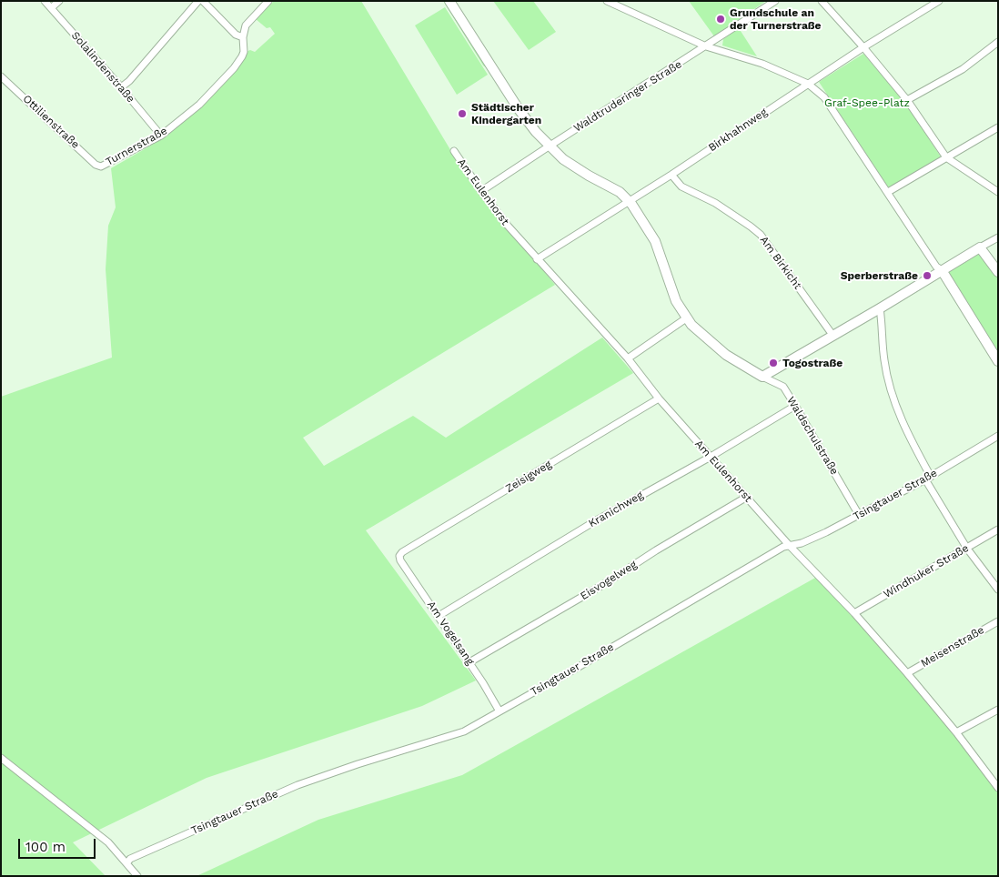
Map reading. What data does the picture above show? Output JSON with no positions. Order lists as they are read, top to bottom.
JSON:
{
  "streets": {
    "street": [
      "Solalindenstraße",
      "Waldtruderinger Straße",
      "Ottilienstraße",
      "Birkhahnweg",
      "Turnerstraße",
      "Am Eulenhorst",
      "Am Birkicht",
      "Waldschulstraße",
      "Zeisigweg",
      "Tsingtauer Straße",
      "Kranichweg",
      "Windhuker Straße",
      "Eisvogelweg",
      "Am Vogelsang",
      "Meisenstraße"
    ]
  },
  "crossings": [
    ["Solalindenstraße", "Turnerstraße"],
    ["Waldtruderinger Straße", "Am Eulenhorst"],
    ["Waldtruderinger Straße", "Waldschulstraße"],
    ["Ottilienstraße", "Turnerstraße"],
    ["Birkhahnweg", "Am Eulenhorst"],
    ["Birkhahnweg", "Am Birkicht"],
    ["Birkhahnweg", "Waldschulstraße"],
    ["Am Eulenhorst", "Zeisigweg"],
    ["Am Eulenhorst", "Tsingtauer Straße"],
    ["Am Eulenhorst", "Kranichweg"],
    ["Am Eulenhorst", "Windhuker Straße"],
    ["Am Eulenhorst", "Eisvogelweg"],
    ["Am Eulenhorst", "Meisenstraße"],
    ["Waldschulstraße", "Tsingtauer Straße"],
    ["Waldschulstraße", "Kranichweg"],
    ["Zeisigweg", "Am Vogelsang"],
    ["Tsingtauer Straße", "Am Vogelsang"],
    ["Kranichweg", "Am Vogelsang"],
    ["Eisvogelweg", "Am Vogelsang"]
  ],
  "parks": ["Graf-Spee-Platz"],
  "places": [
    "Grundschule an der Turnerstraße",
    "Städtischer Kindergarten",
    "Sperberstraße",
    "Togostraße"
  ],
  "scale_bar": "100 m"
}
